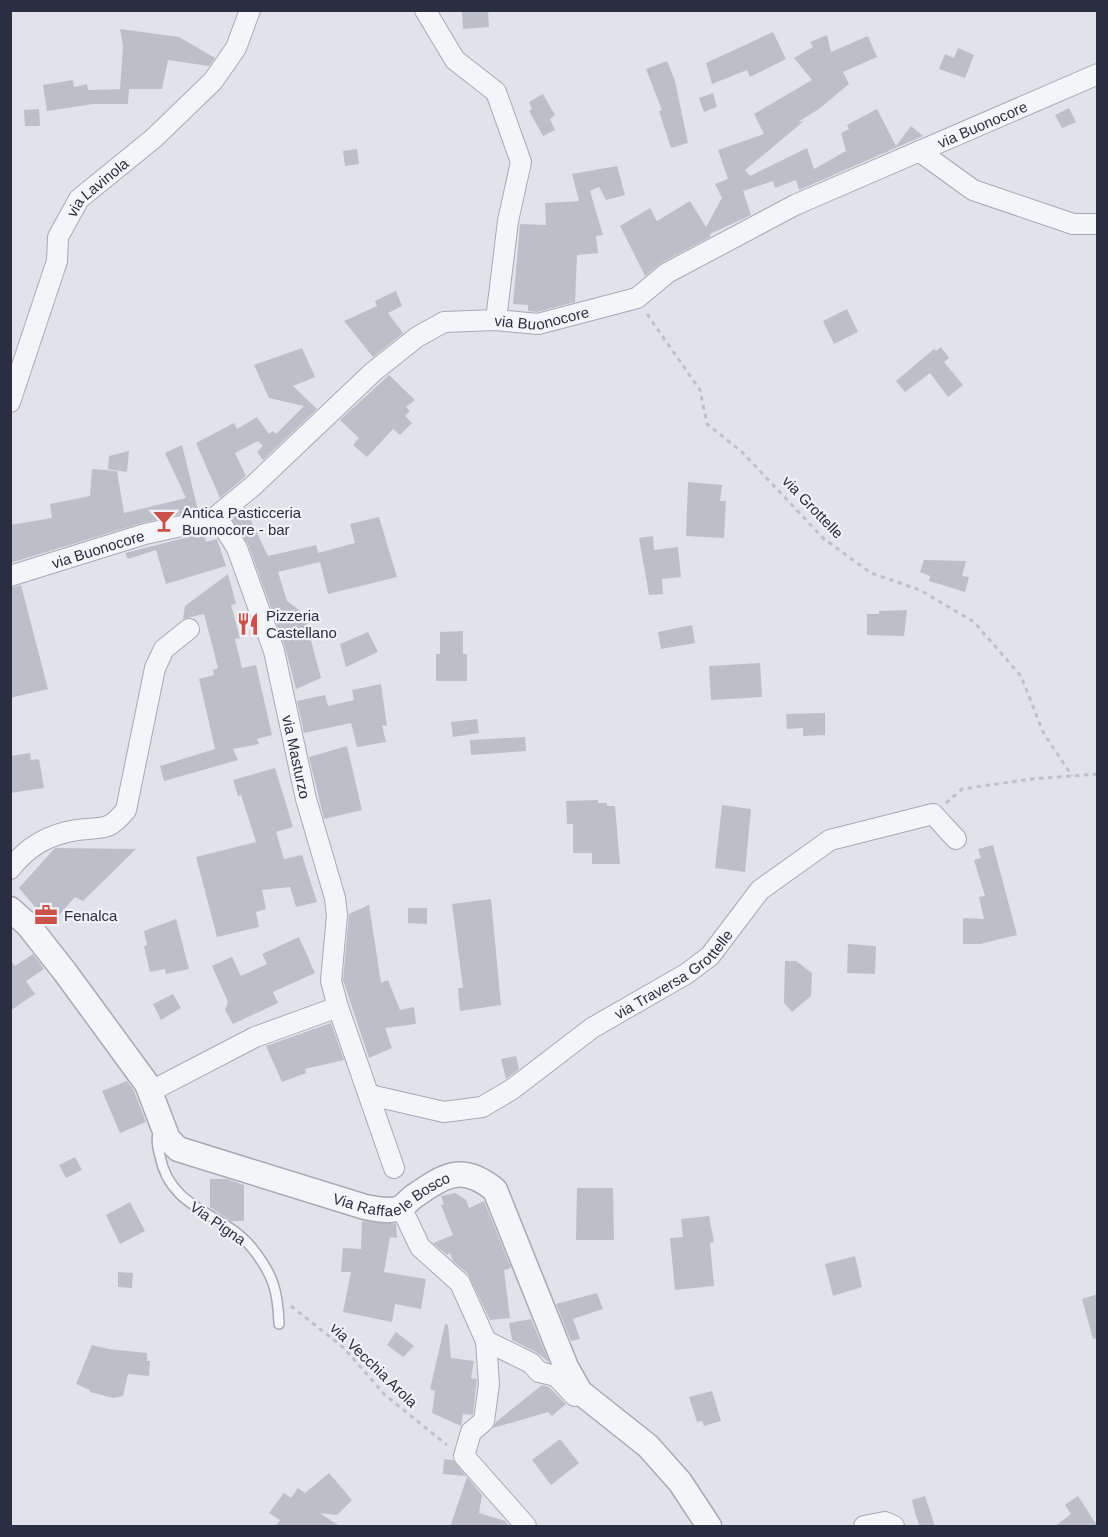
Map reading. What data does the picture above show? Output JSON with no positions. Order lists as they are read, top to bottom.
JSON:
{
  "streets": {
    "street": [
      "via Buonocore",
      "via Lavinola",
      "via Masturzo",
      "via Traversa Grottelle",
      "Via Raffaele Bosco"
    ],
    "lane": ["Via Pigna"],
    "path": ["via Grottelle", "via Vecchia Arola"]
  },
  "crossings": [
    ["via Buonocore", "via Grottelle"],
    ["via Buonocore", "via Masturzo"],
    ["Via Raffaele Bosco", "Via Pigna"],
    ["Via Pigna", "via Vecchia Arola"]
  ],
  "places": {
    "bar": ["Antica Pasticceria Buonocore - bar"],
    "restaurant": ["Pizzeria Castellano"],
    "office": ["Fenalca"]
  }
}
